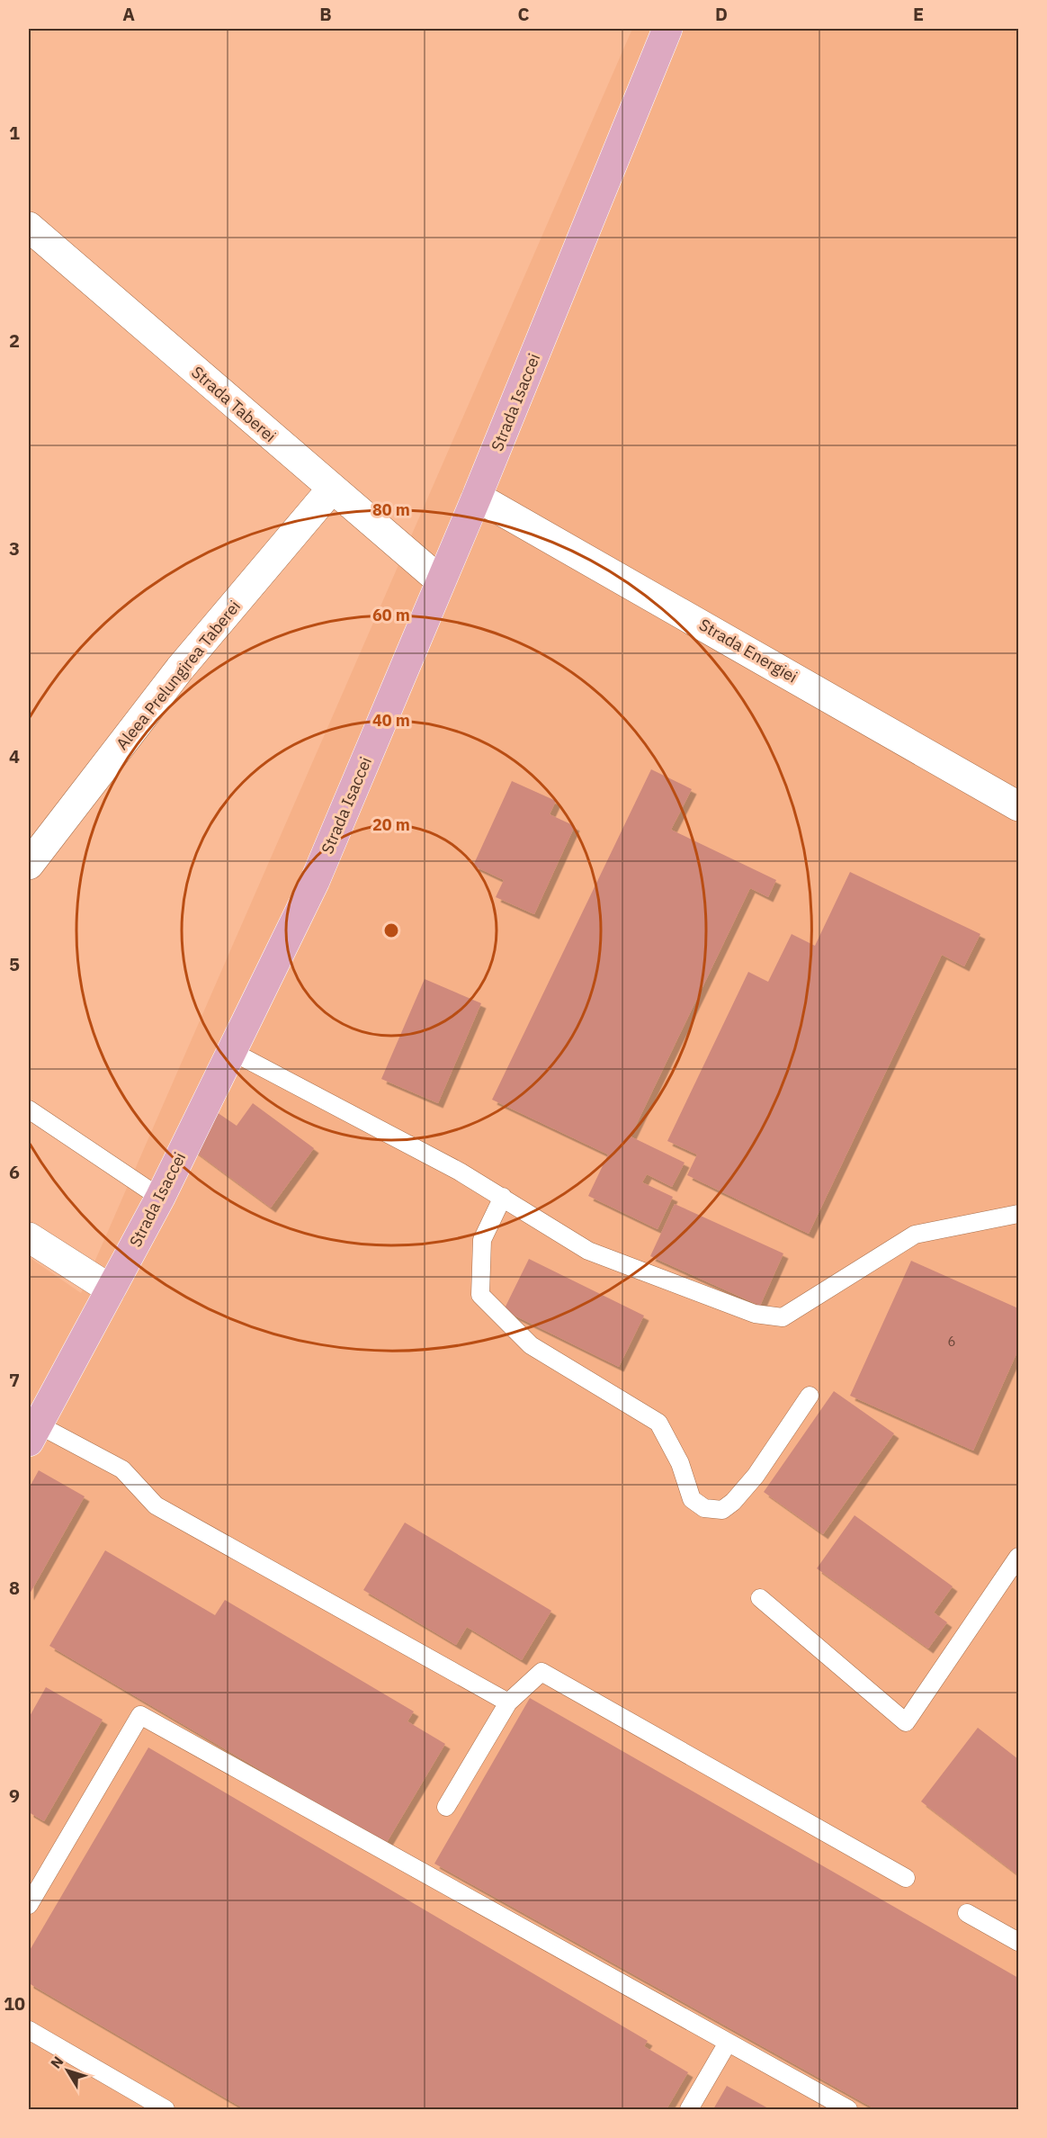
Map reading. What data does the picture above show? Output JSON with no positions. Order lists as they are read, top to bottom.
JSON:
{
  "streets": {
    "main road": ["Strada Isaccei"],
    "street": ["Strada Taberei", "Strada Energiei", "Aleea Prelungirea Taberei"]
  },
  "crossings": [
    ["Strada Isaccei", "Strada Taberei"],
    ["Strada Isaccei", "Strada Energiei"],
    ["Strada Taberei", "Aleea Prelungirea Taberei"]
  ],
  "house_numbers": ["6"],
  "north": "top left",
  "grid": {
    "columns": [
      "A",
      "B",
      "C",
      "D",
      "E"
    ],
    "rows": [
      "1",
      "2",
      "3",
      "4",
      "5",
      "6",
      "7",
      "8",
      "9",
      "10"
    ]
  },
  "rings": [
    "80 m",
    "60 m",
    "40 m",
    "20 m"
  ]
}
